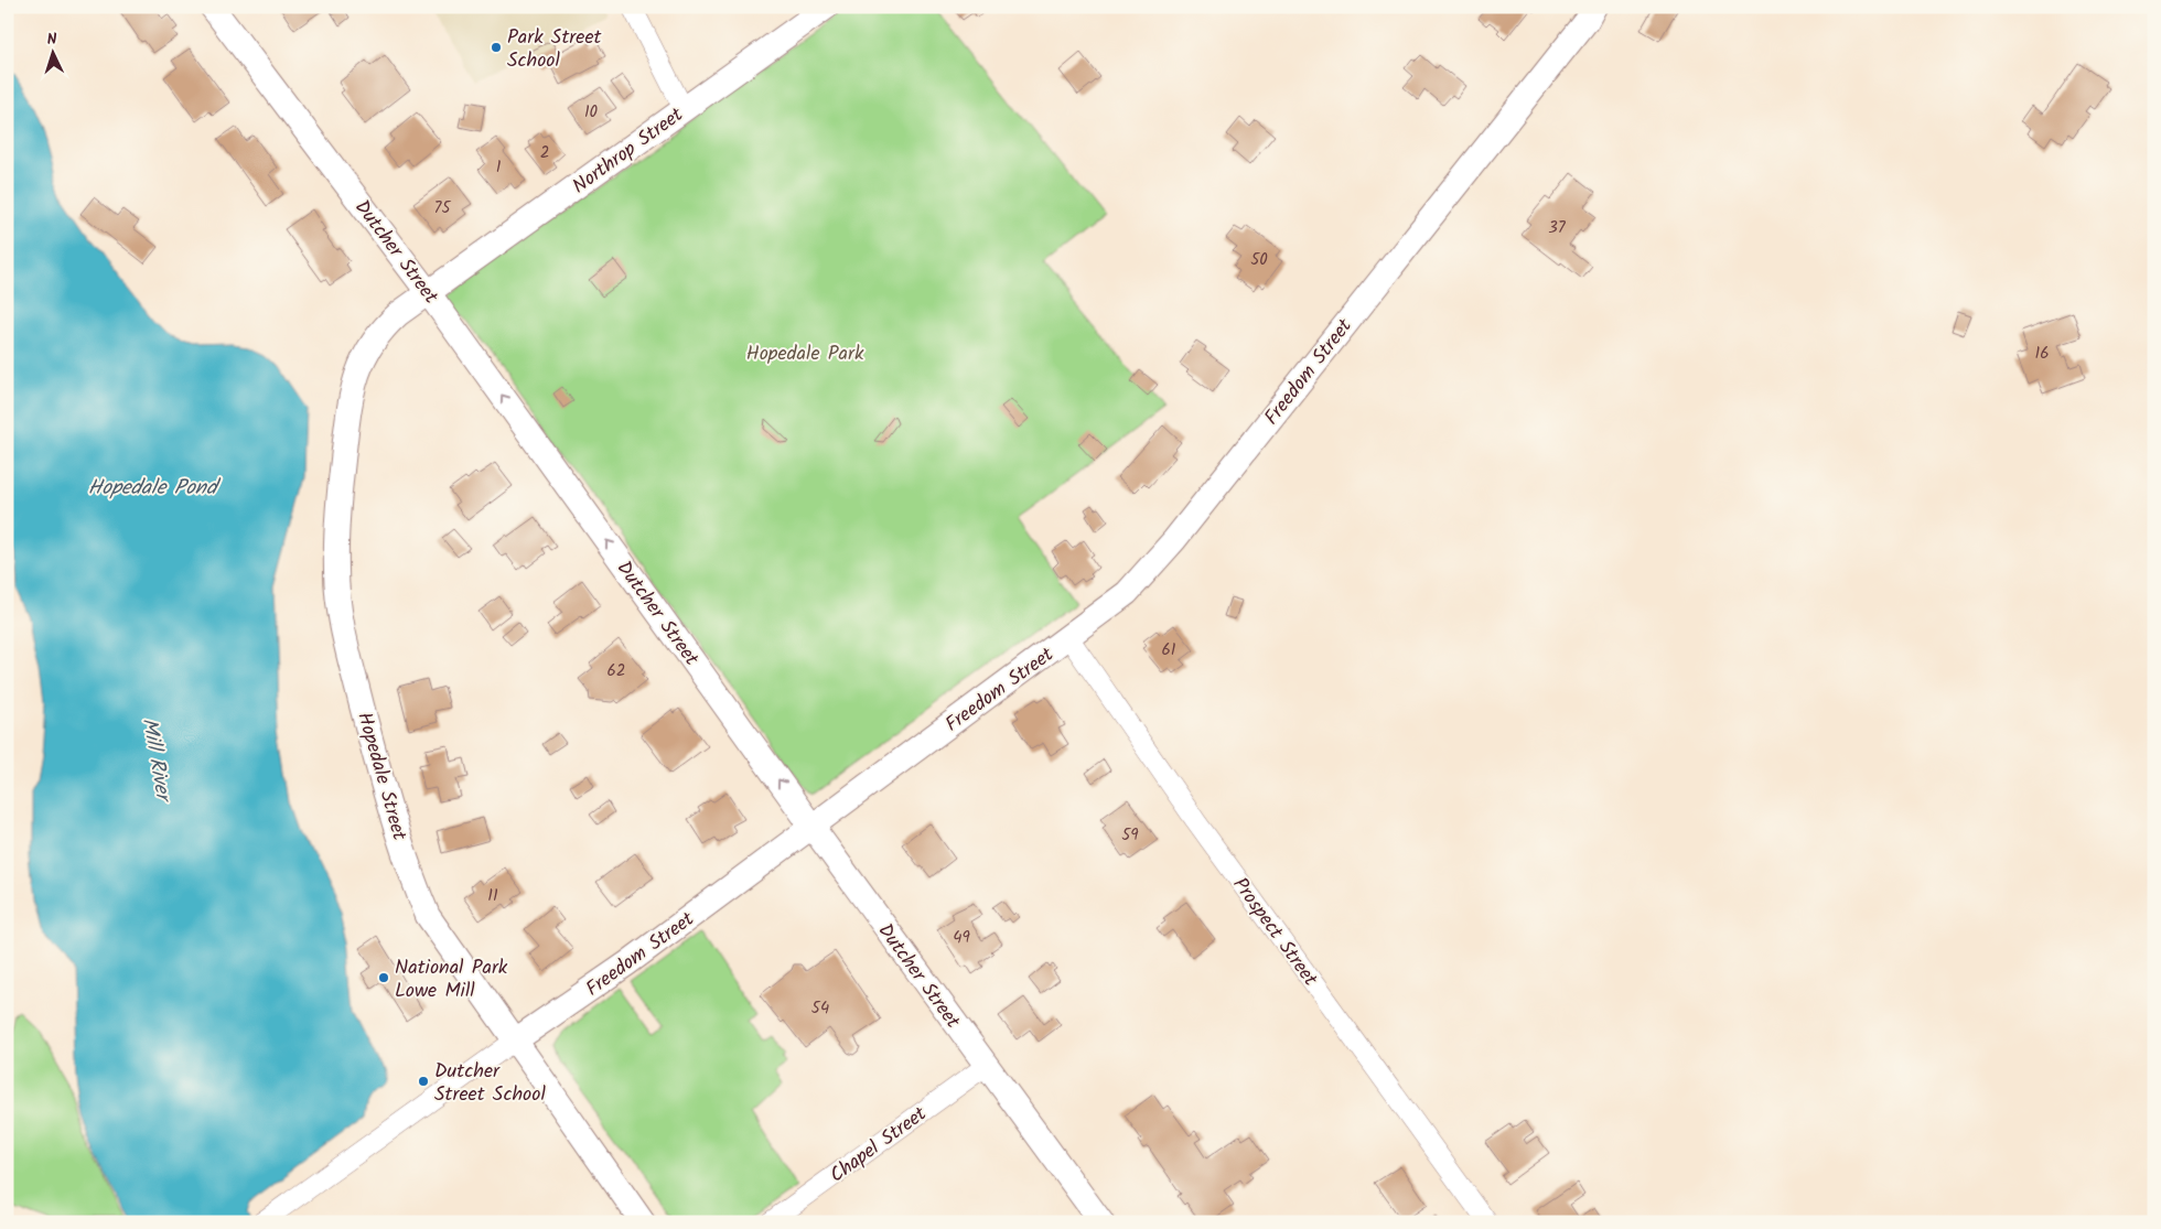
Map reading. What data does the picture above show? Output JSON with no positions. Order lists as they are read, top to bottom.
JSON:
{
  "streets": {
    "street": [
      "Northrop Street",
      "Dutcher Street",
      "Freedom Street",
      "Hopedale Street",
      "Prospect Street",
      "Chapel Street"
    ]
  },
  "crossings": [
    ["Northrop Street", "Dutcher Street"],
    ["Northrop Street", "Hopedale Street"],
    ["Dutcher Street", "Freedom Street"],
    ["Dutcher Street", "Hopedale Street"],
    ["Dutcher Street", "Chapel Street"],
    ["Freedom Street", "Hopedale Street"],
    ["Freedom Street", "Prospect Street"]
  ],
  "one_way": ["Dutcher Street"],
  "water": ["Hopedale Pond", "Mill River"],
  "parks": ["Hopedale Park"],
  "places": ["Park Street School", "National Park Lowe Mill", "Dutcher Street School"],
  "house_numbers": [
    "10",
    "2",
    "1",
    "75",
    "37",
    "50",
    "16",
    "61",
    "62",
    "59",
    "11",
    "49",
    "54"
  ],
  "north": "top"
}
